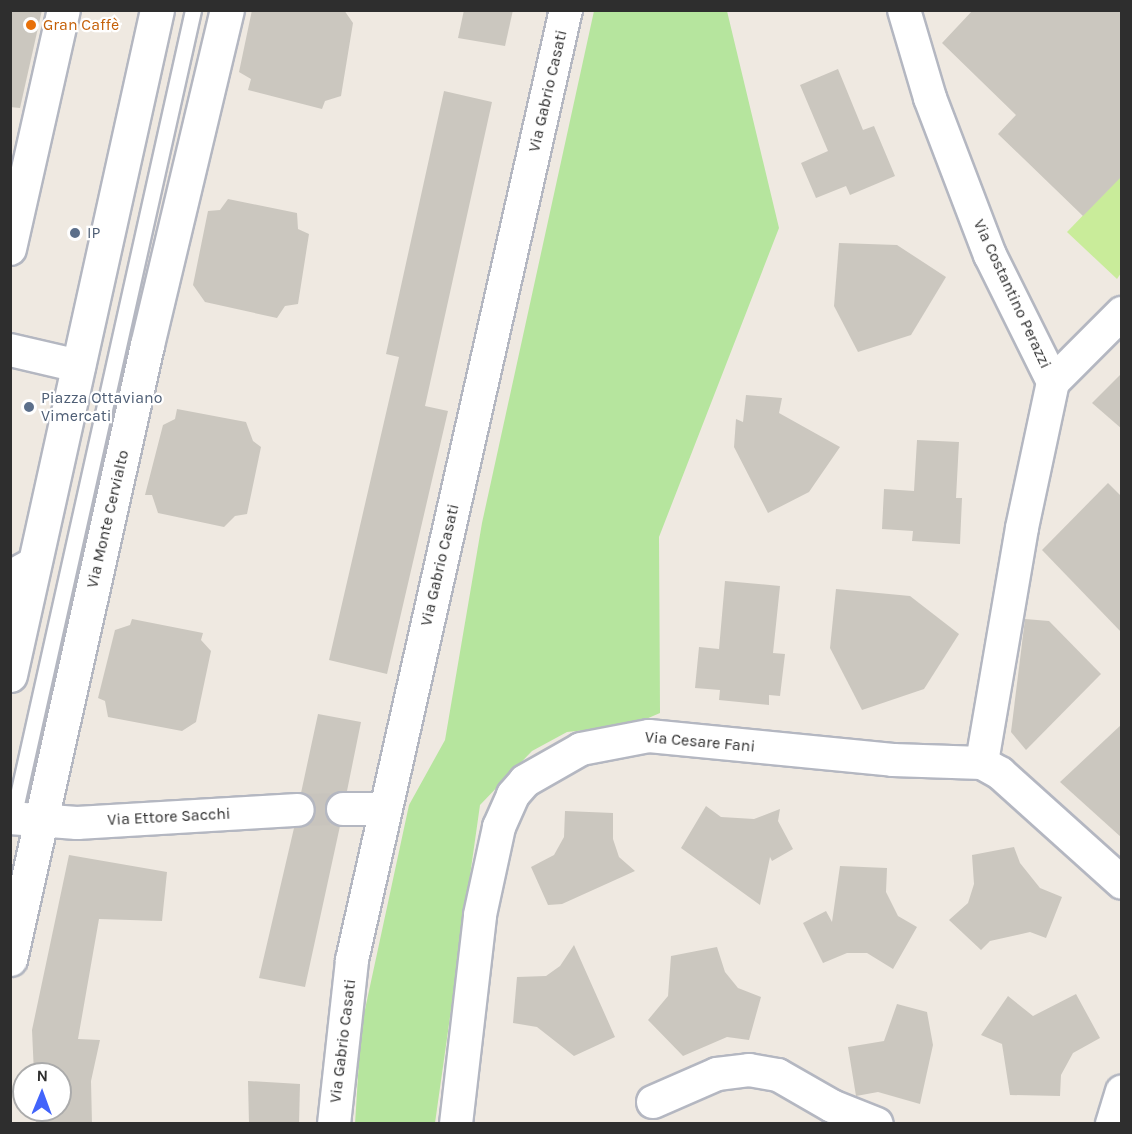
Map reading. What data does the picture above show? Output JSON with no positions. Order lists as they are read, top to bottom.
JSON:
{
  "streets": {
    "street": [
      "Via Gabrio Casati",
      "Via Costantino Perazzi",
      "Via Monte Cervialto",
      "Via Cesare Fani",
      "Via Ettore Sacchi"
    ]
  },
  "crossings": [
    ["Via Costantino Perazzi", "Via Cesare Fani"],
    ["Via Monte Cervialto", "Via Ettore Sacchi"]
  ],
  "places": ["Gran Caffè", "IP", "Piazza Ottaviano Vimercati"],
  "north": "top"
}
